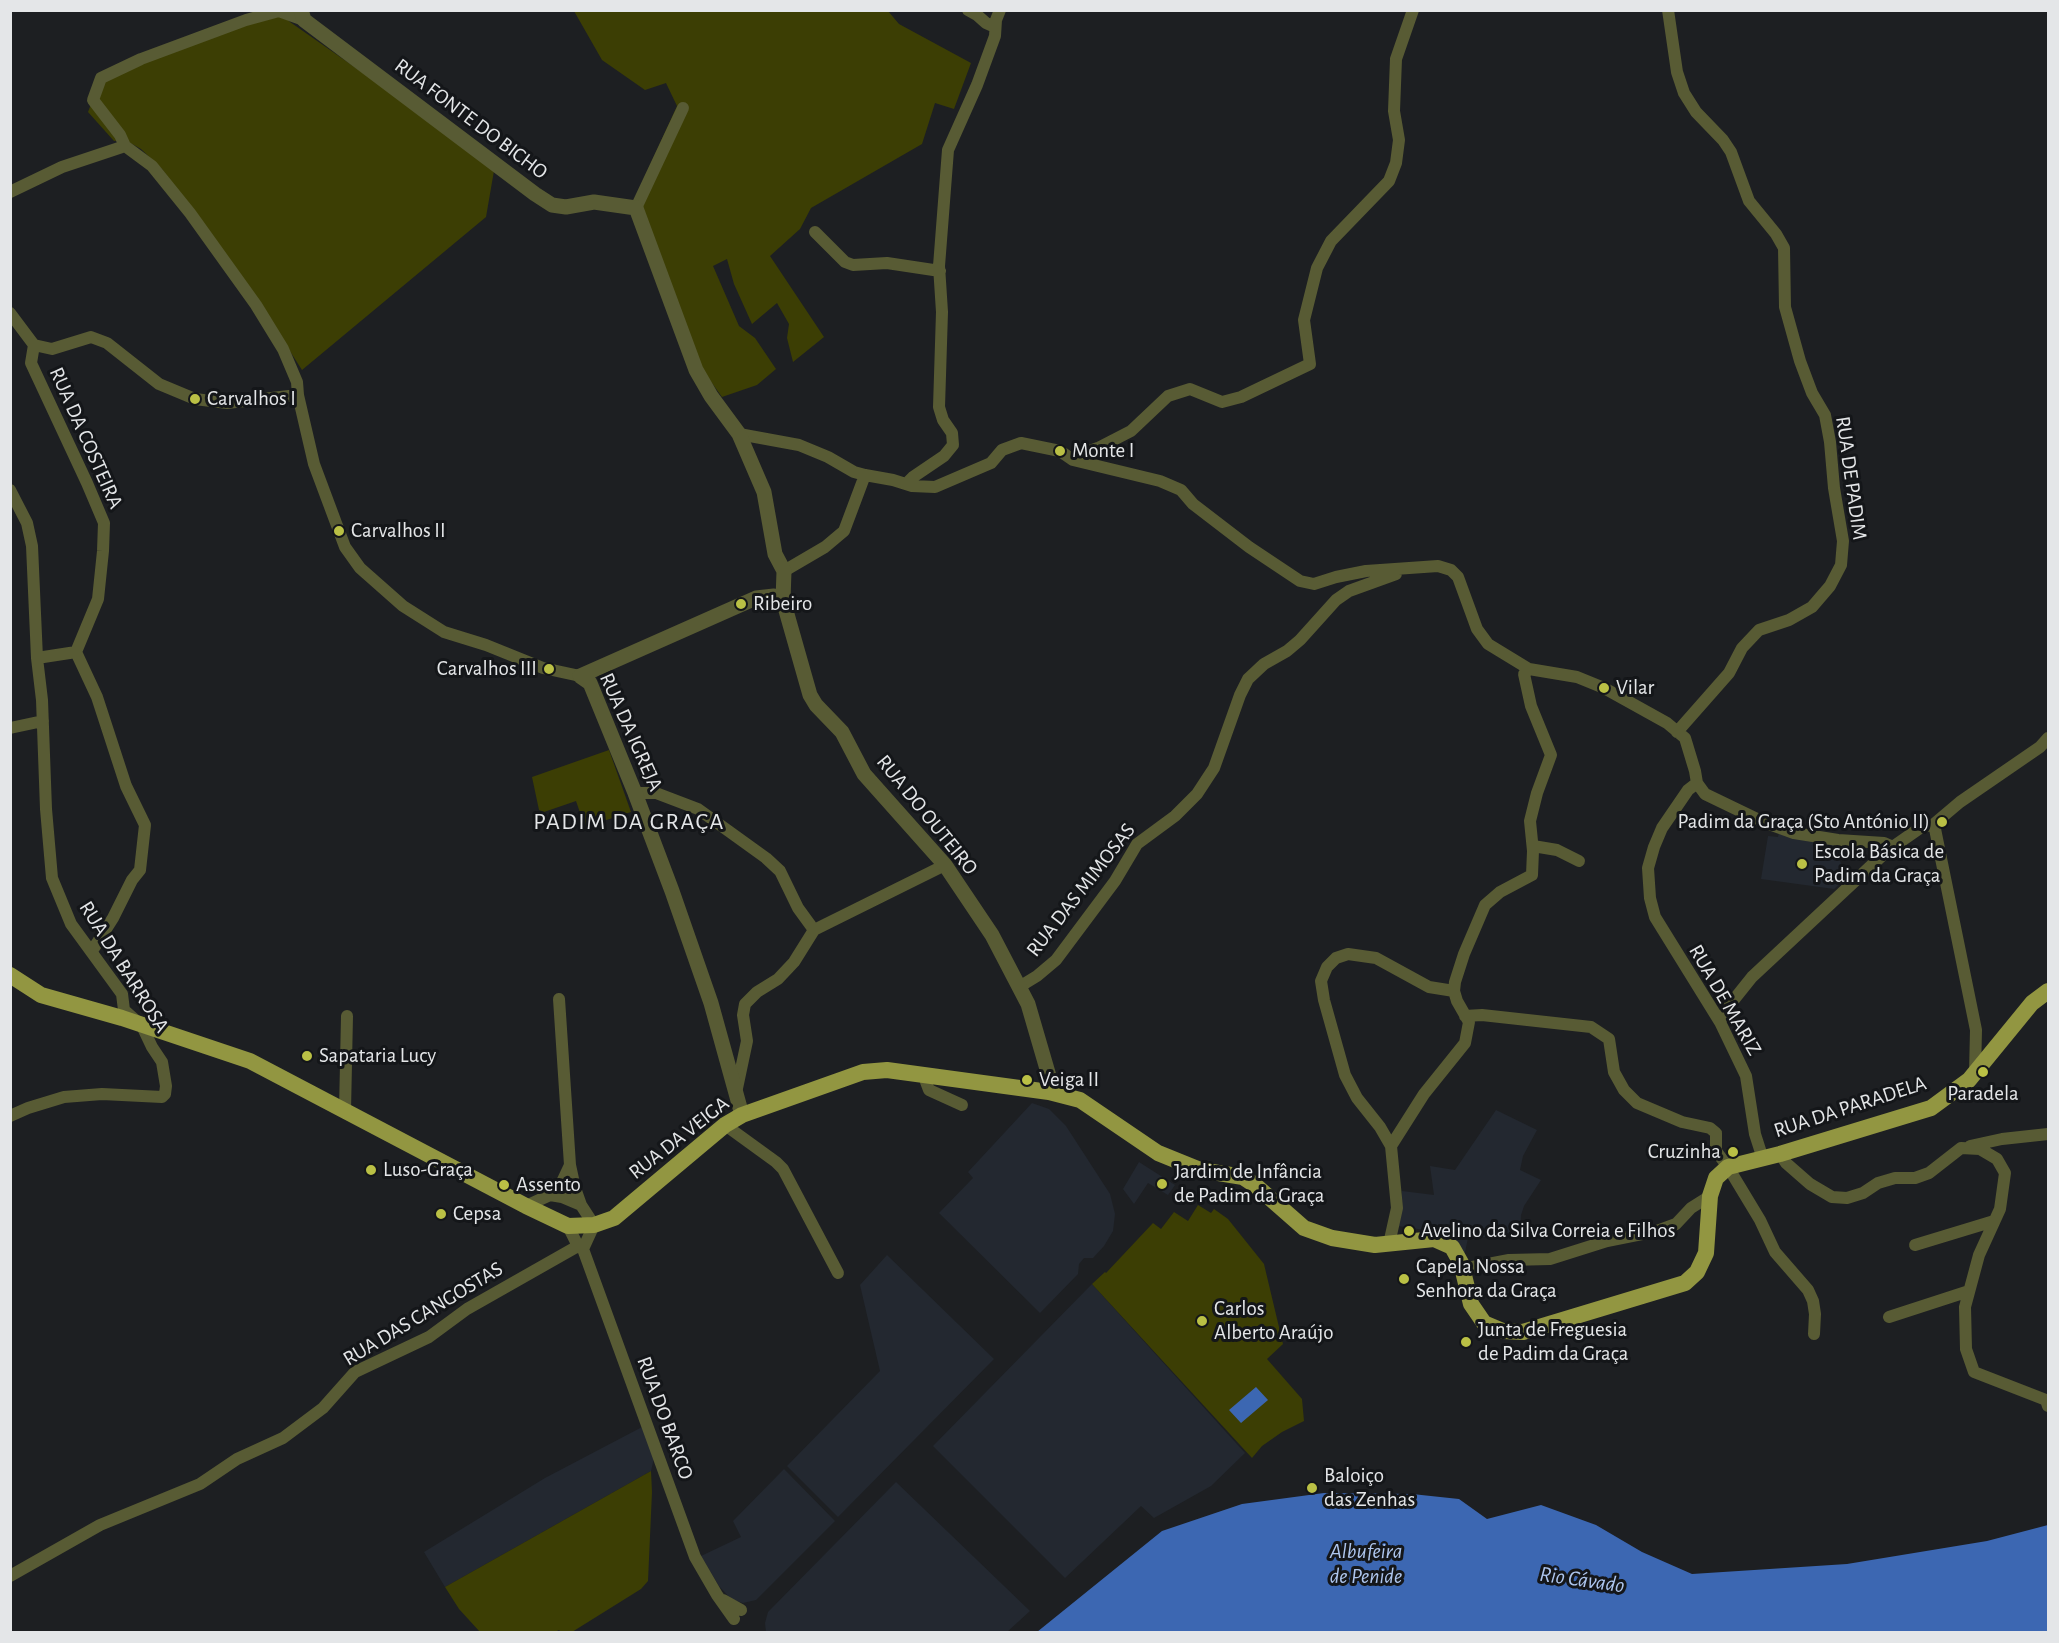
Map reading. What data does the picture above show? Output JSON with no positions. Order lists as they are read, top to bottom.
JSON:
{
  "streets": {
    "main road": ["RUA DA PARADELA", "RUA DA VEIGA"],
    "street": [
      "RUA FONTE DO BICHO",
      "RUA DA COSTEIRA",
      "RUA DE PADIM",
      "RUA DA IGREJA",
      "RUA DO OUTEIRO",
      "RUA DAS MIMOSAS",
      "RUA DA BARROSA",
      "RUA DE MARIZ",
      "RUA DAS CANGOSTAS",
      "RUA DO BARCO"
    ]
  },
  "crossings": [
    ["RUA DA IGREJA", "RUA DO OUTEIRO"],
    ["RUA DA IGREJA", "RUA DA VEIGA"],
    ["RUA DO OUTEIRO", "RUA DAS MIMOSAS"],
    ["RUA DO OUTEIRO", "RUA DA VEIGA"],
    ["RUA DE MARIZ", "RUA DA PARADELA"],
    ["RUA DA VEIGA", "RUA DO BARCO"],
    ["RUA DAS CANGOSTAS", "RUA DO BARCO"]
  ],
  "districts": ["PADIM DA GRAÇA"],
  "water": ["Albufeira de Penide", "Rio Cávado"],
  "places": [
    "Carvalhos I",
    "Monte I",
    "Carvalhos II",
    "Ribeiro",
    "Carvalhos III",
    "Vilar",
    "Padim da Graça (Sto António II)",
    "Escola Básica de Padim da Graça",
    "Sapataria Lucy",
    "Paradela",
    "Veiga II",
    "Cruzinha",
    "Luso-Graça",
    "Jardim de Infância de Padim da Graça",
    "Assento",
    "Cepsa",
    "Avelino da Silva Correia e Filhos",
    "Capela Nossa Senhora da Graça",
    "Carlos Alberto Araújo",
    "Junta de Freguesia de Padim da Graça",
    "Baloiço das Zenhas"
  ]
}
